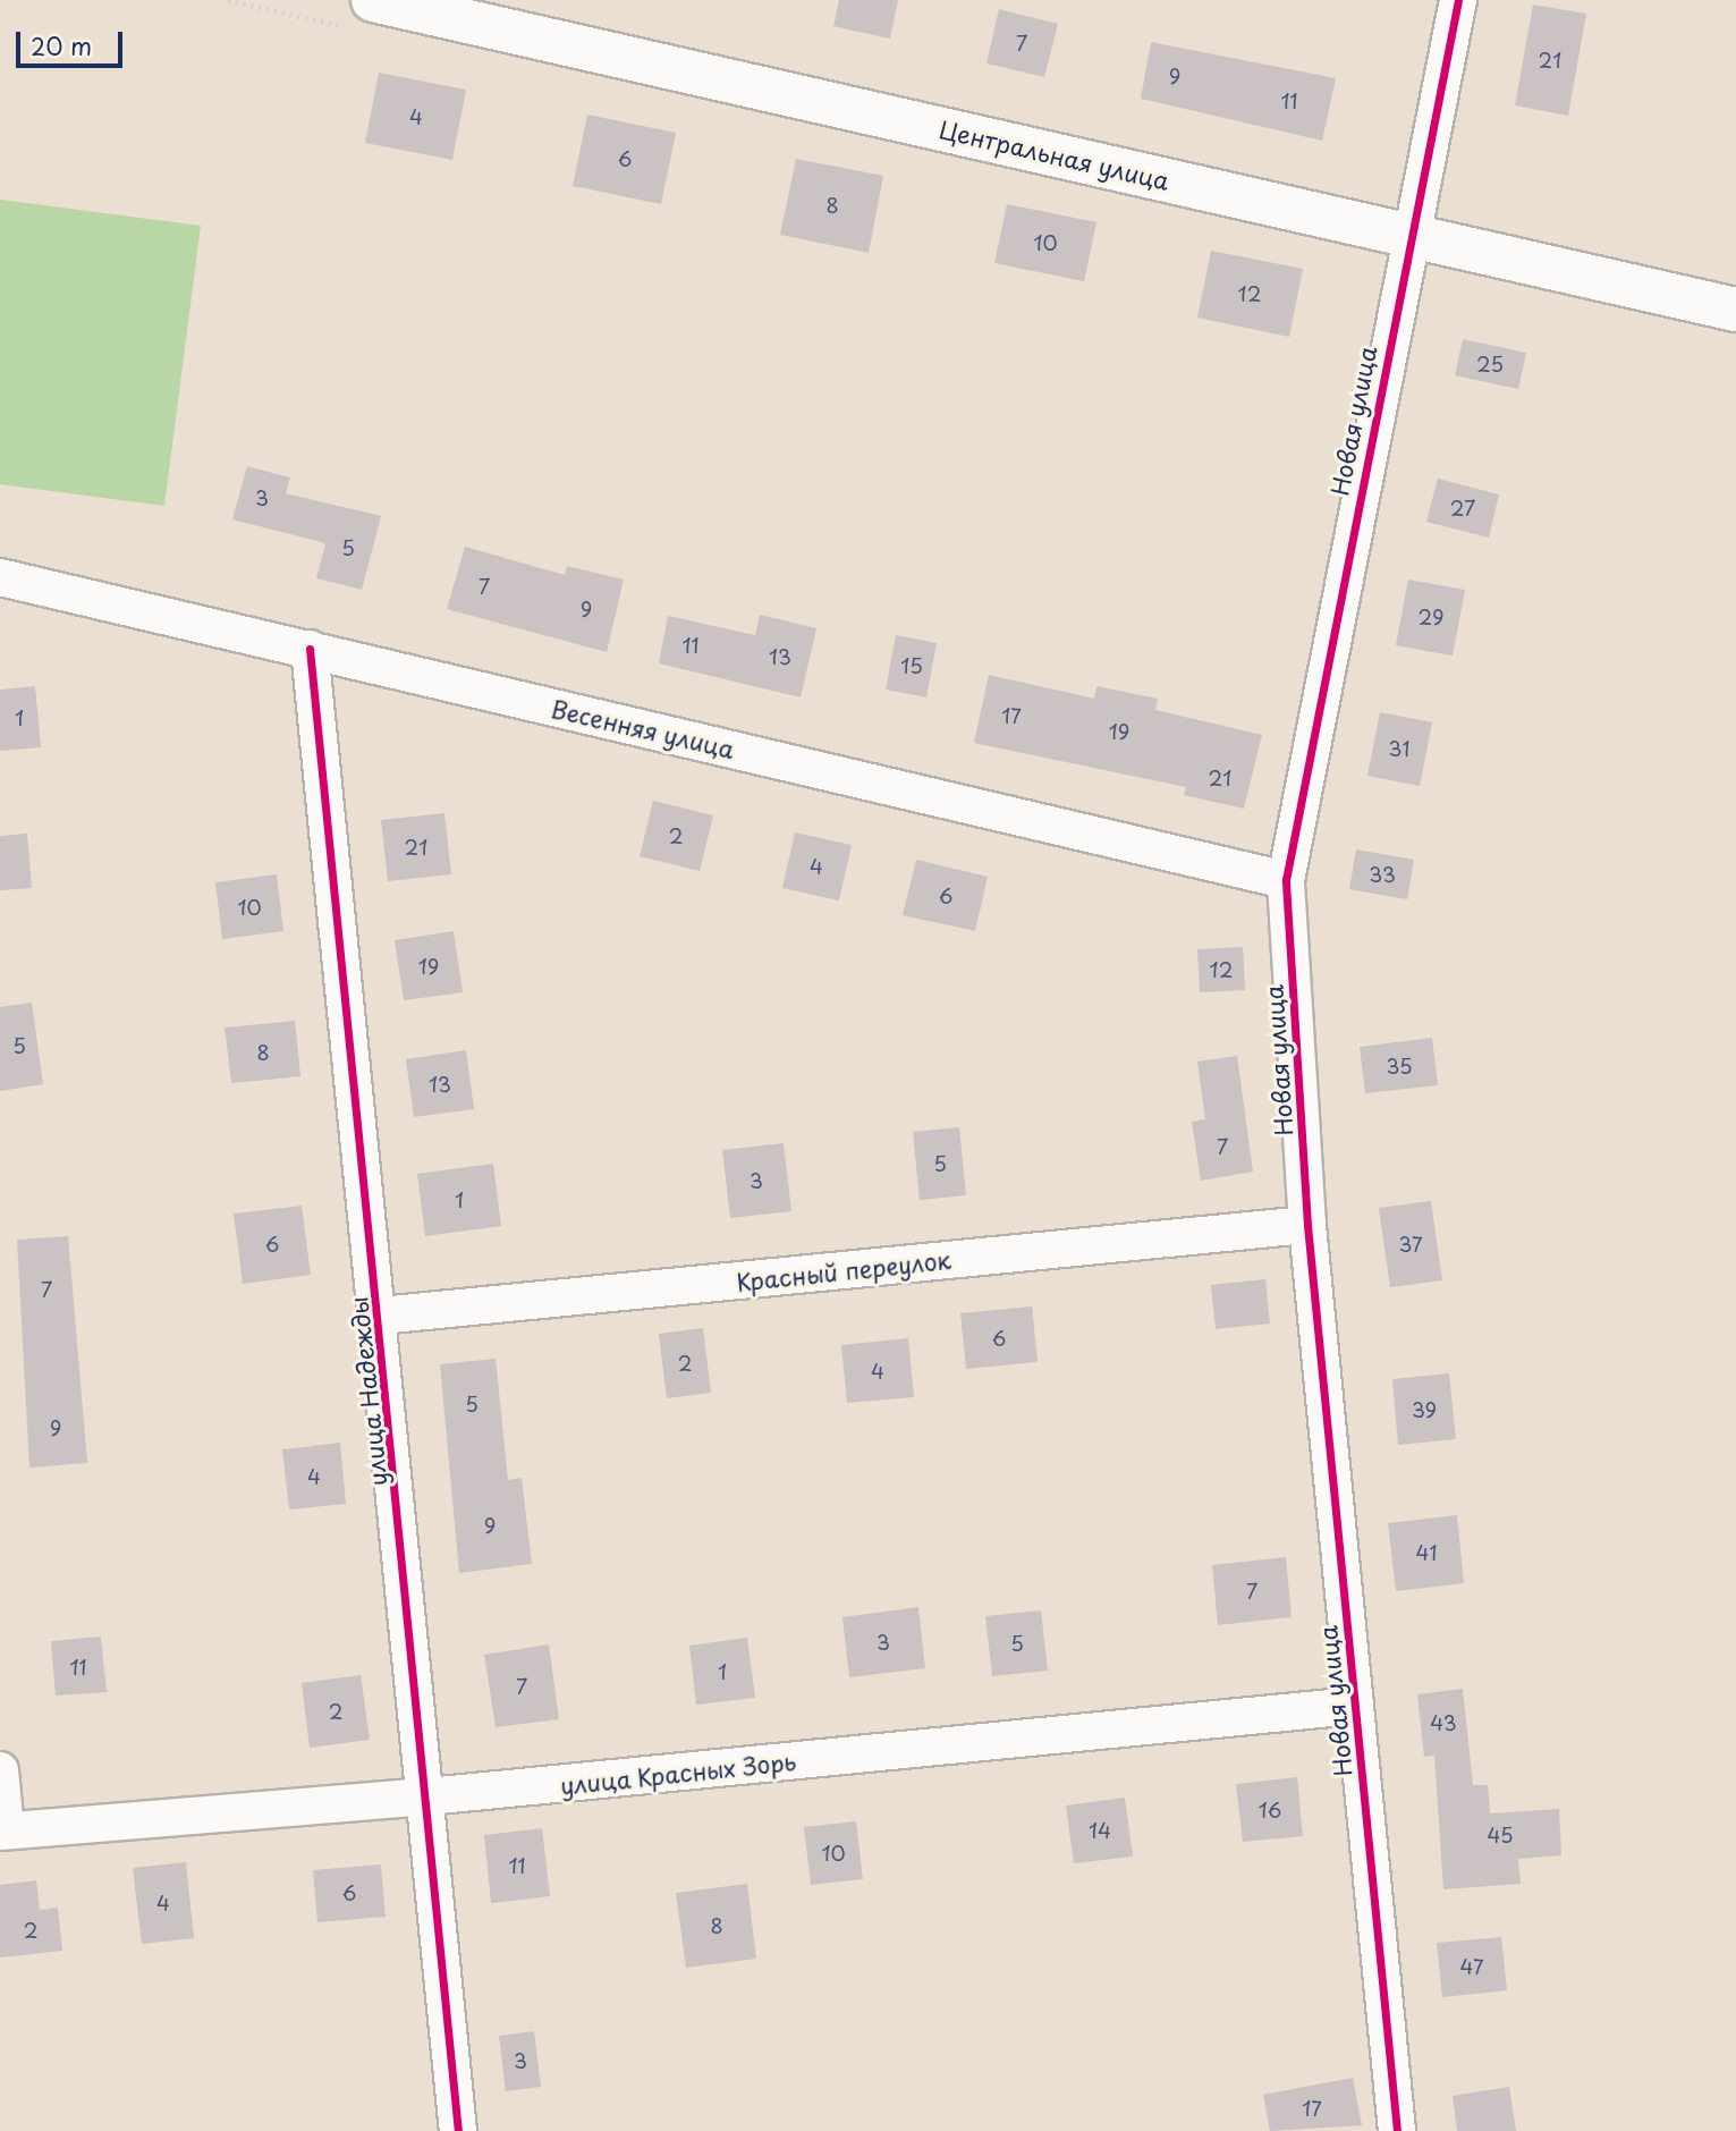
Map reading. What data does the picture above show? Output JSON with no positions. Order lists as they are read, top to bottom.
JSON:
{
  "streets": {
    "street": [
      "Центральная улица",
      "Новая улица",
      "Весенняя улица",
      "Красный переулок",
      "улица Надежды",
      "улица Красных Зорь"
    ]
  },
  "crossings": [
    ["Центральная улица", "Новая улица"],
    ["Новая улица", "Весенняя улица"],
    ["Новая улица", "Красный переулок"],
    ["Новая улица", "улица Красных Зорь"],
    ["Весенняя улица", "улица Надежды"],
    ["Красный переулок", "улица Надежды"],
    ["улица Надежды", "улица Красных Зорь"]
  ],
  "house_numbers": [
    "7",
    "21",
    "9",
    "11",
    "4",
    "6",
    "8",
    "10",
    "12",
    "25",
    "3",
    "27",
    "5",
    "7",
    "9",
    "29",
    "11",
    "13",
    "15",
    "17",
    "1",
    "19",
    "31",
    "21",
    "2",
    "21",
    "4",
    "33",
    "6",
    "10",
    "19",
    "12",
    "5",
    "8",
    "35",
    "13",
    "7",
    "5",
    "3",
    "1",
    "6",
    "37",
    "7",
    "6",
    "2",
    "4",
    "5",
    "39",
    "9",
    "4",
    "9",
    "41",
    "7",
    "3",
    "5",
    "11",
    "1",
    "7",
    "2",
    "43",
    "16",
    "14",
    "45",
    "10",
    "11",
    "6",
    "4",
    "8",
    "2",
    "47",
    "3",
    "17"
  ],
  "scale_bar": "20 m"
}
